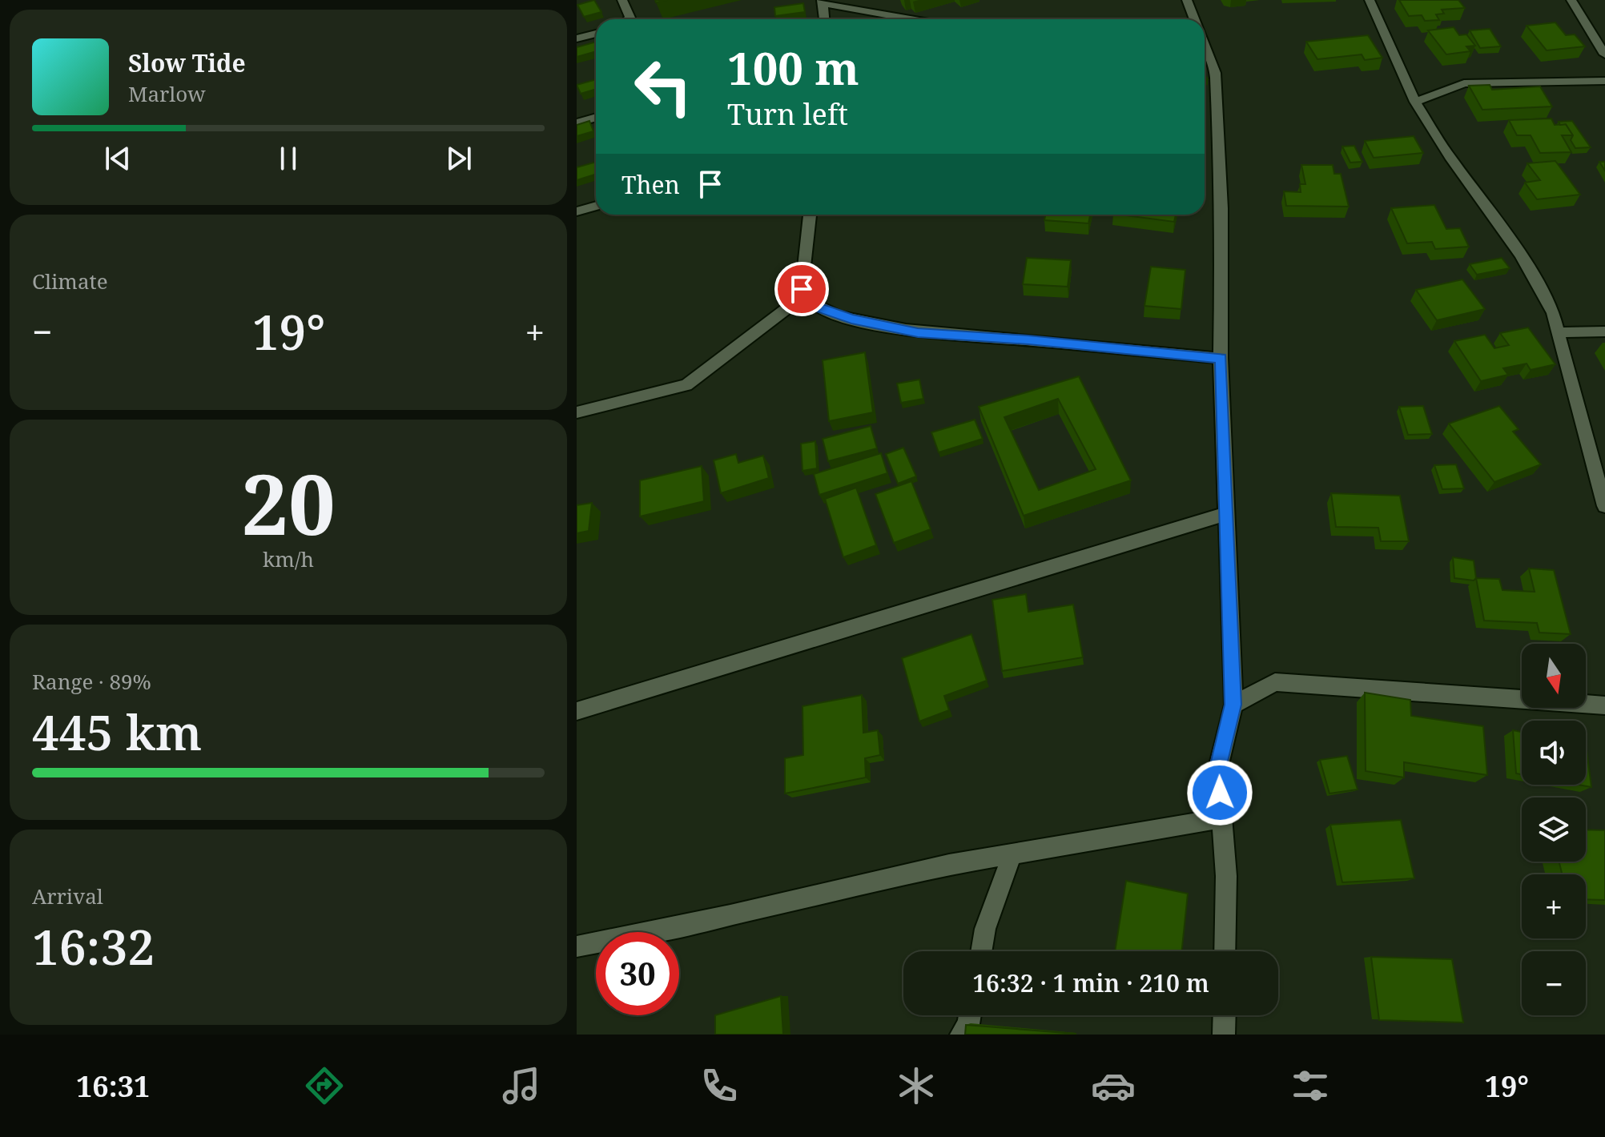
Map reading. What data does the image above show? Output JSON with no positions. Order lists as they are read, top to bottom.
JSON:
{
  "north": "bottom",
  "page": {
    "turn": ["100 m", "Turn left"],
    "song": ["Slow Tide", "Marlow"],
    "then": "Then",
    "tile": [
      "Climate",
      ["20", "km/h"],
      ["Range · 89%", "445 km"],
      ["Arrival", "16:32"]
    ],
    "heat": ["−", "19°", "+"],
    "map_buttons": ["+", "−"],
    "limit": "30",
    "trip": "16:32 · 1 min · 210 m",
    "tabs": ["16:31", "19°"]
  }
}
